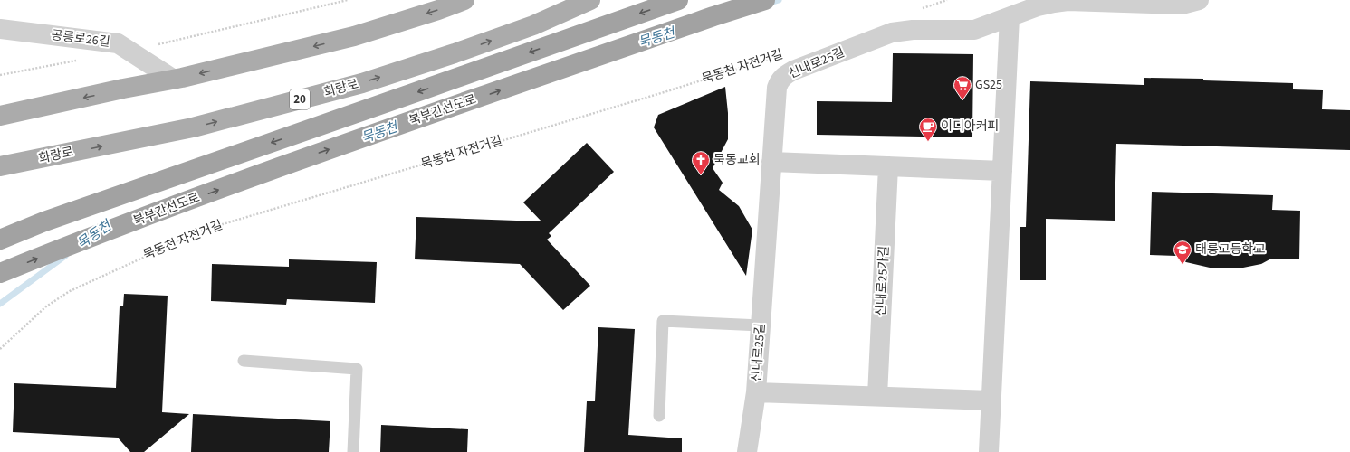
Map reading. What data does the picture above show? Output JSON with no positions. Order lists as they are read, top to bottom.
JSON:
{
  "streets": {
    "highway": ["북부간선도로"],
    "main road": ["화랑로", "20"],
    "street": ["공릉로26길", "신내로25길", "신내로25가길"],
    "path": ["묵동천 자전거길"]
  },
  "water": ["묵동천"],
  "places": {
    "supermarket": ["GS25"],
    "cafe": ["이디아커피"],
    "church": ["묵동교회"],
    "school or university": ["태릉고등학교"]
  }
}
